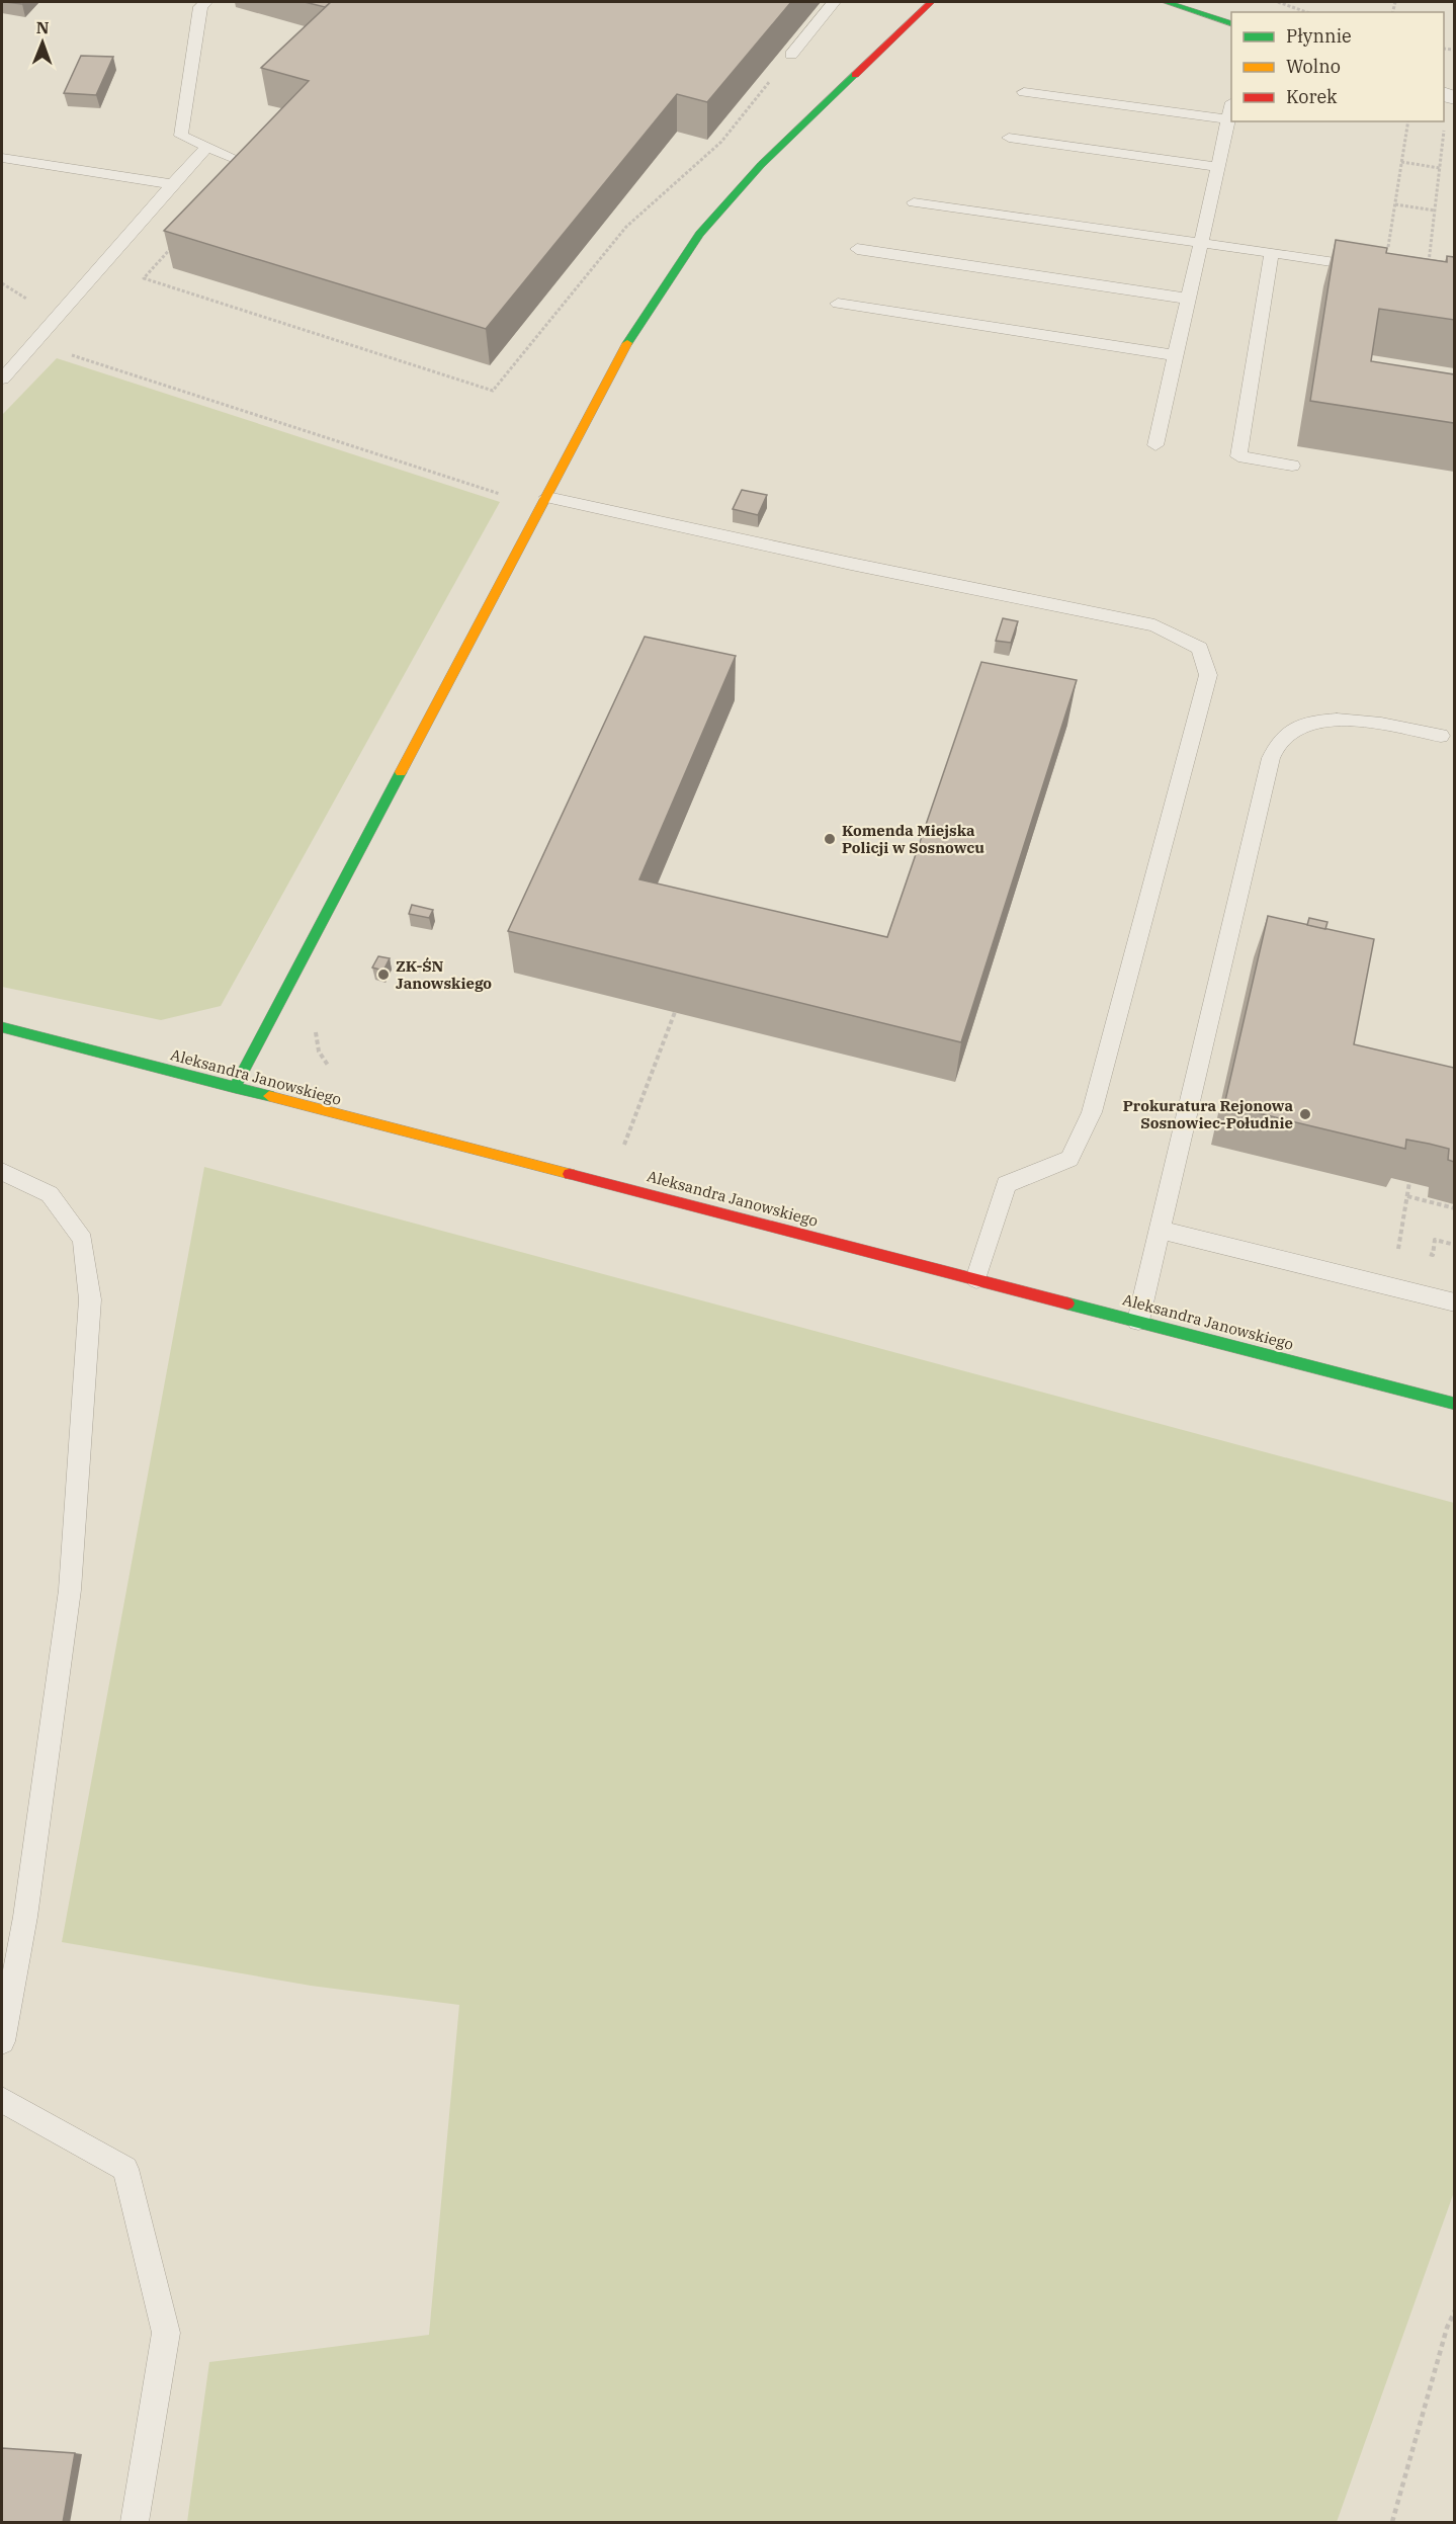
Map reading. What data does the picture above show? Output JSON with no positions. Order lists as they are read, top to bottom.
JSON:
{
  "streets": {
    "street": ["Aleksandra Janowskiego"]
  },
  "places": ["Komenda Miejska Policji w Sosnowcu", "ZK-ŚN Janowskiego", "Prokuratura Rejonowa Sosnowiec-Południe"],
  "legend": ["Płynnie", "Wolno", "Korek"],
  "north": "top"
}
